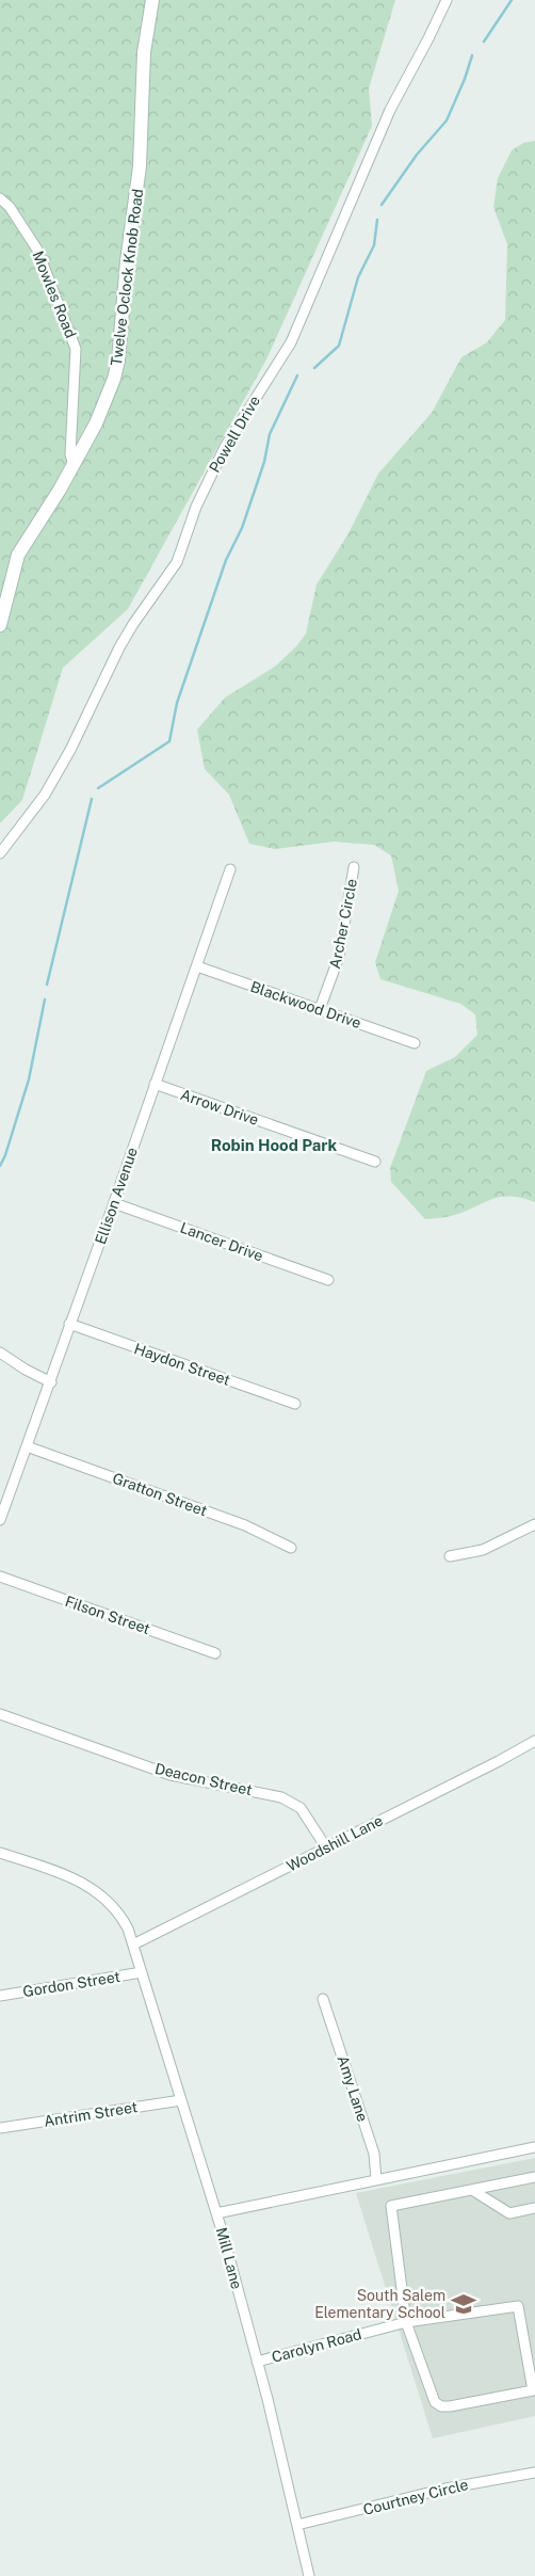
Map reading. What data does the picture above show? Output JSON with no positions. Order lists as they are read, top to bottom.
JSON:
{
  "streets": {
    "street": [
      "Twelve Oclock Knob Road",
      "Mowles Road",
      "Powell Drive",
      "Archer Circle",
      "Blackwood Drive",
      "Arrow Drive",
      "Ellison Avenue",
      "Lancer Drive",
      "Haydon Street",
      "Gratton Street",
      "Filson Street",
      "Deacon Street",
      "Woodshill Lane",
      "Gordon Street",
      "Amy Lane",
      "Antrim Street",
      "Mill Lane",
      "Carolyn Road",
      "Courtney Circle"
    ]
  },
  "crossings": [
    ["Twelve Oclock Knob Road", "Mowles Road"],
    ["Archer Circle", "Blackwood Drive"],
    ["Blackwood Drive", "Ellison Avenue"],
    ["Arrow Drive", "Ellison Avenue"],
    ["Ellison Avenue", "Lancer Drive"],
    ["Ellison Avenue", "Haydon Street"],
    ["Ellison Avenue", "Gratton Street"],
    ["Deacon Street", "Woodshill Lane"],
    ["Woodshill Lane", "Mill Lane"],
    ["Gordon Street", "Mill Lane"],
    ["Antrim Street", "Mill Lane"],
    ["Mill Lane", "Carolyn Road"],
    ["Mill Lane", "Courtney Circle"]
  ],
  "districts": ["Robin Hood Park"],
  "places": {
    "school or university": ["South Salem Elementary School"]
  }
}
